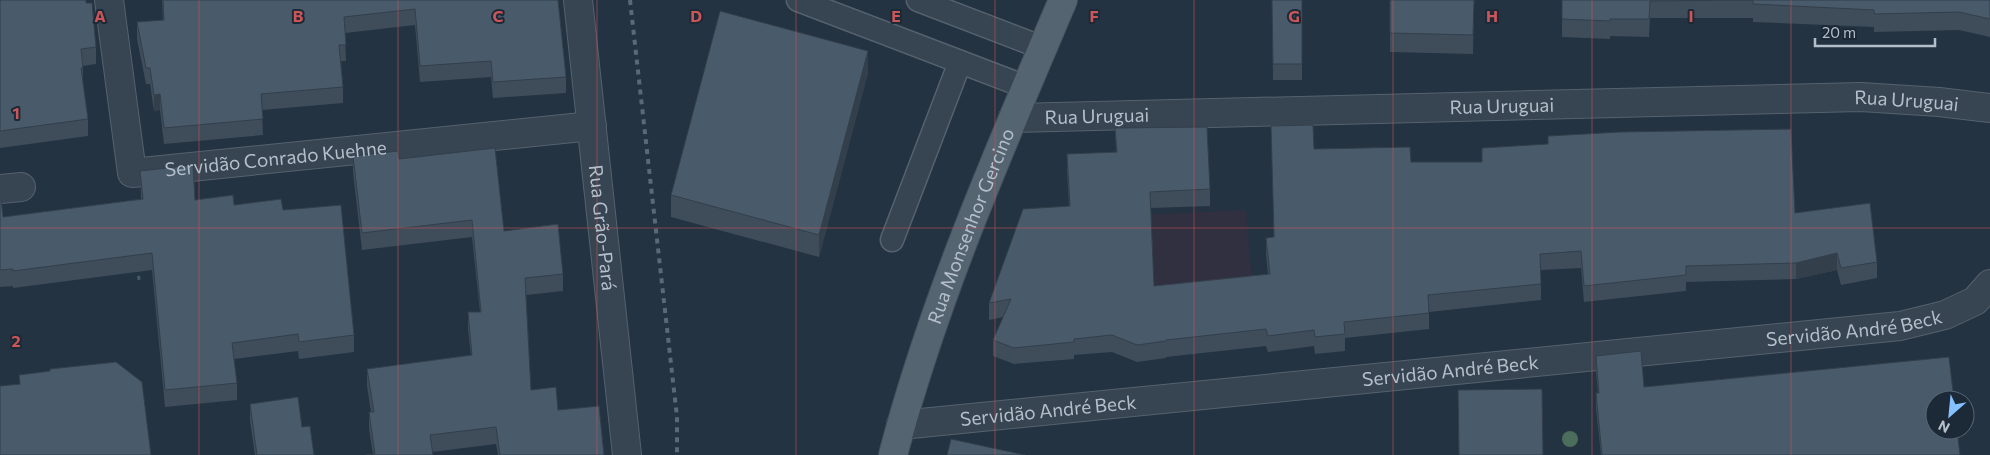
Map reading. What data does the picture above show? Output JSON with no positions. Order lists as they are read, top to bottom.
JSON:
{
  "streets": {
    "main road": ["Rua Monsenhor Gercino"],
    "street": [
      "Rua Uruguai",
      "Servidão Conrado Kuehne",
      "Rua Grão-Pará",
      "Servidão André Beck"
    ]
  },
  "crossings": [
    ["Rua Uruguai", "Rua Monsenhor Gercino"],
    ["Servidão Conrado Kuehne", "Rua Grão-Pará"],
    ["Rua Monsenhor Gercino", "Servidão André Beck"]
  ],
  "scale_bar": "20 m",
  "north": "bottom left",
  "grid": {
    "columns": [
      "A",
      "B",
      "C",
      "D",
      "E",
      "F",
      "G",
      "H",
      "I"
    ],
    "rows": ["1", "2"]
  }
}
